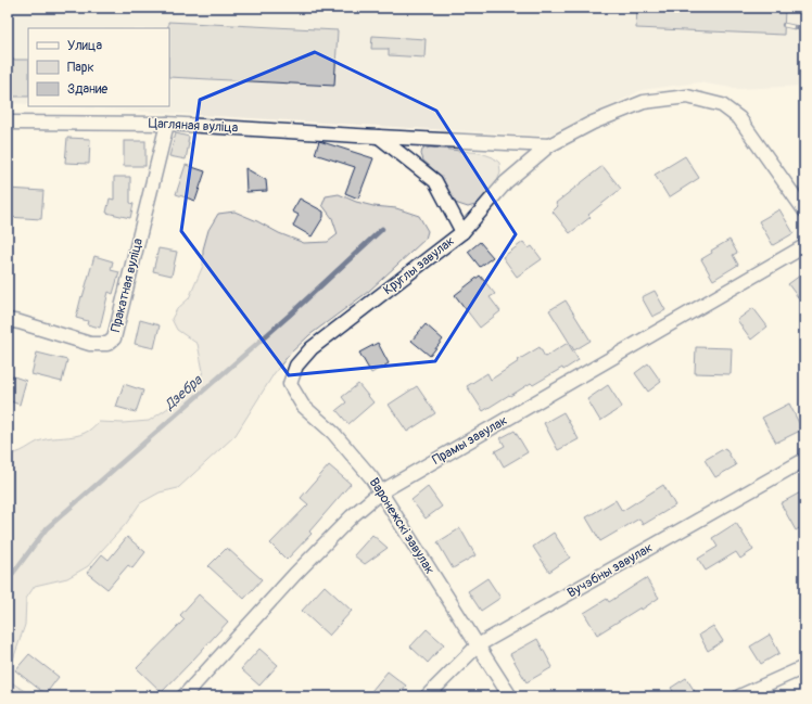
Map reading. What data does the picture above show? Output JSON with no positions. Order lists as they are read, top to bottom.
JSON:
{
  "streets": {
    "street": [
      "Цагляная вуліца",
      "Круглы завулак",
      "Пракатная вуліца",
      "Прамы завулак",
      "Варонежскі завулак",
      "Вучэбны завулак"
    ]
  },
  "crossings": [
    ["Цагляная вуліца", "Круглы завулак"],
    ["Цагляная вуліца", "Пракатная вуліца"],
    ["Круглы завулак", "Варонежскі завулак"],
    ["Прамы завулак", "Варонежскі завулак"],
    ["Варонежскі завулак", "Вучэбны завулак"]
  ],
  "water": ["Дзебра"],
  "legend": ["Улица", "Парк", "Здание"]
}
